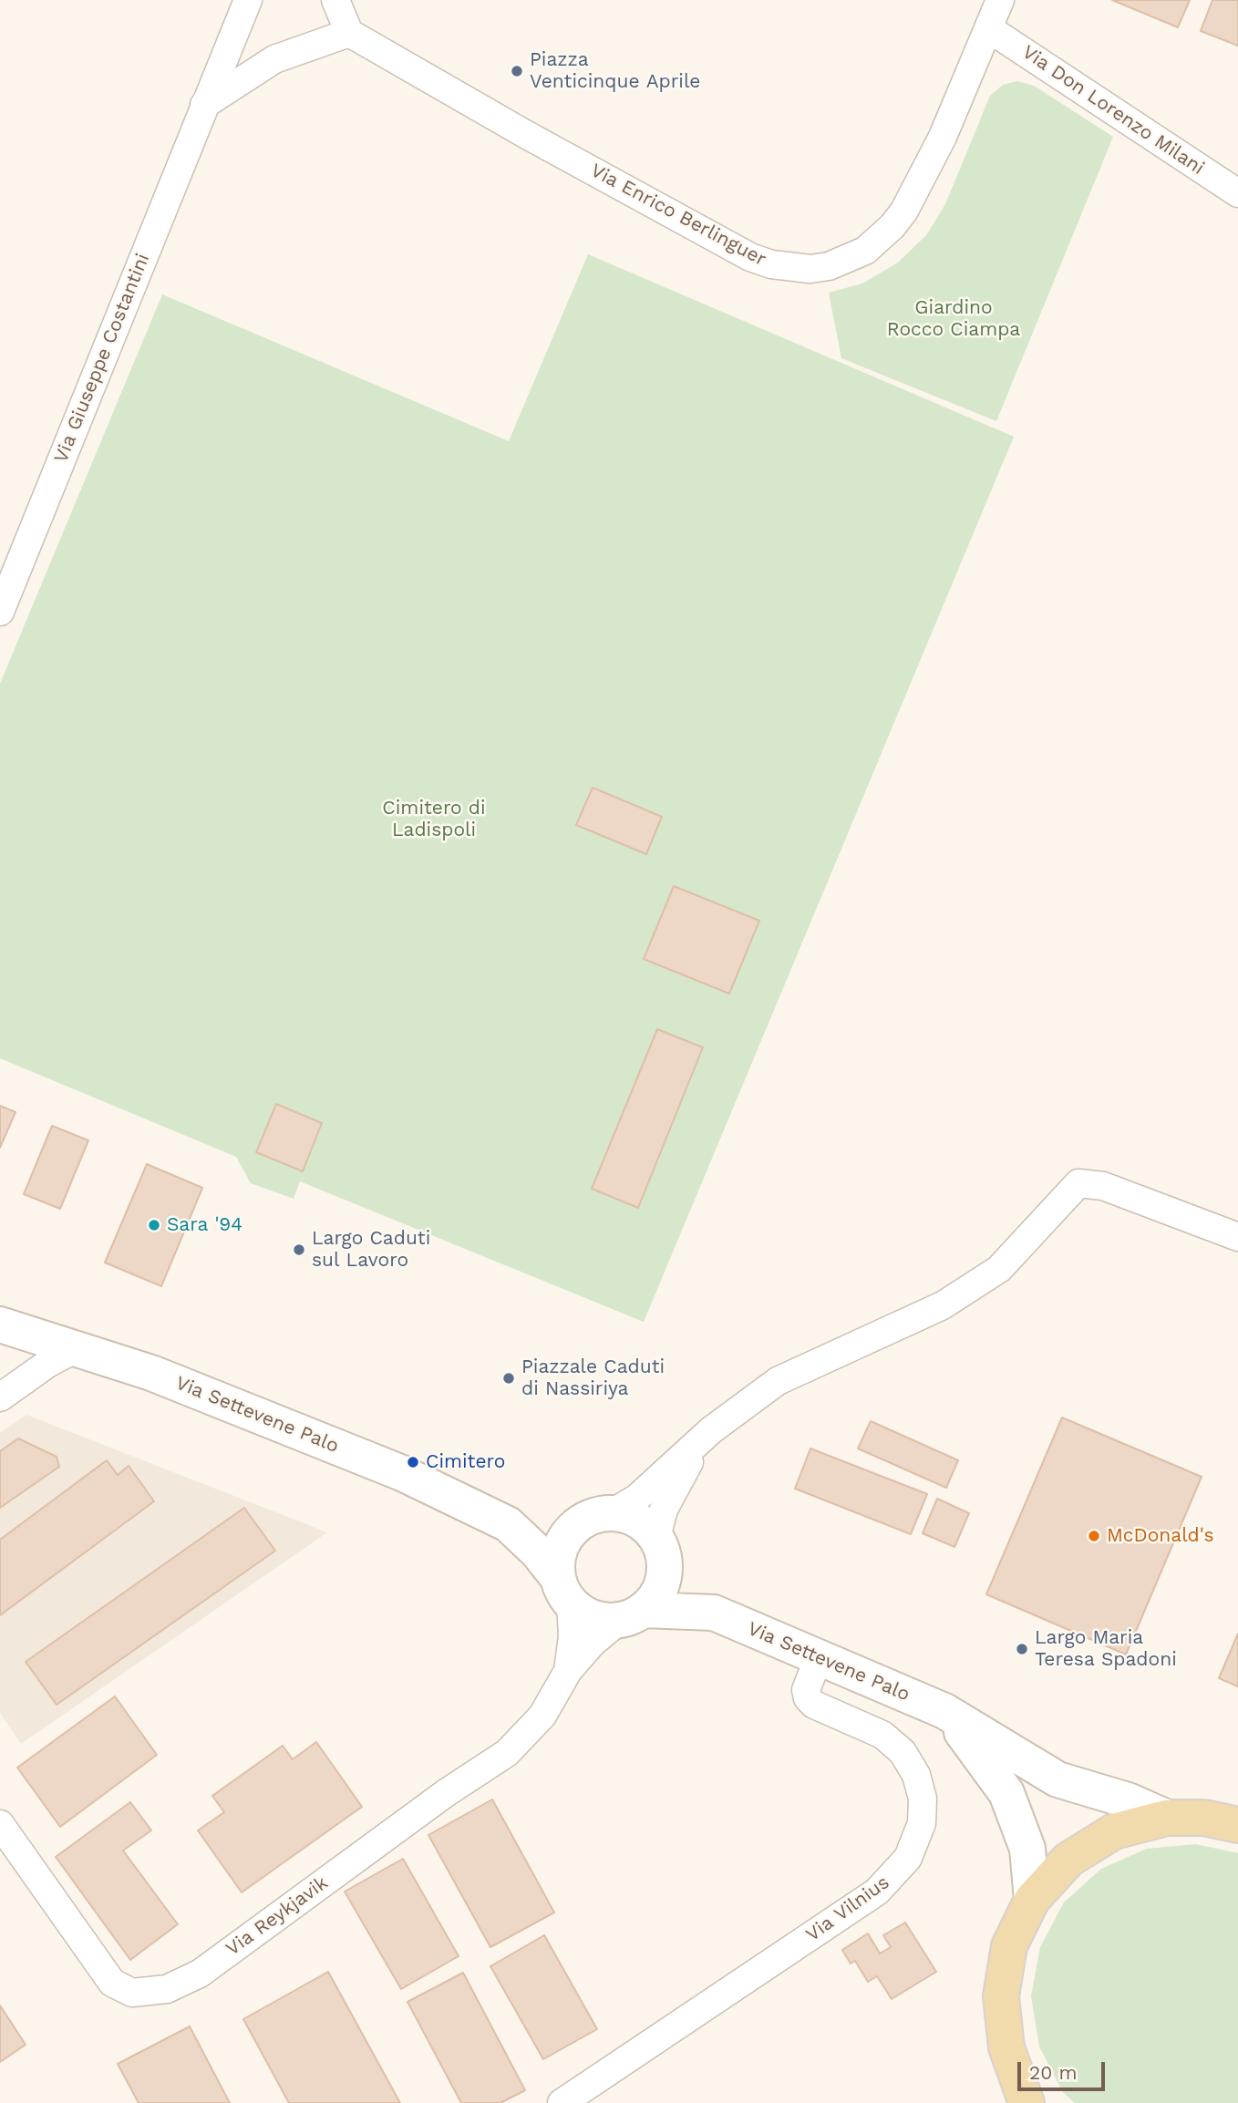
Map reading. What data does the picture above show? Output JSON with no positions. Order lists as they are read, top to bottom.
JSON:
{
  "streets": {
    "street": [
      "Via Don Lorenzo Milani",
      "Via Enrico Berlinguer",
      "Via Giuseppe Costantini",
      "Via Settevene Palo",
      "Via Vilnius",
      "Via Reykjavik"
    ]
  },
  "crossings": [
    ["Via Don Lorenzo Milani", "Via Enrico Berlinguer"],
    ["Via Settevene Palo", "Via Vilnius"],
    ["Via Settevene Palo", "Via Reykjavik"]
  ],
  "parks": ["Giardino Rocco Ciampa", "Cimitero di Ladispoli"],
  "places": [
    "Piazza Venticinque Aprile",
    "Sara '94",
    "Largo Caduti sul Lavoro",
    "Piazzale Caduti di Nassiriya",
    "Cimitero",
    "McDonald's",
    "Largo Maria Teresa Spadoni"
  ],
  "scale_bar": "20 m"
}
